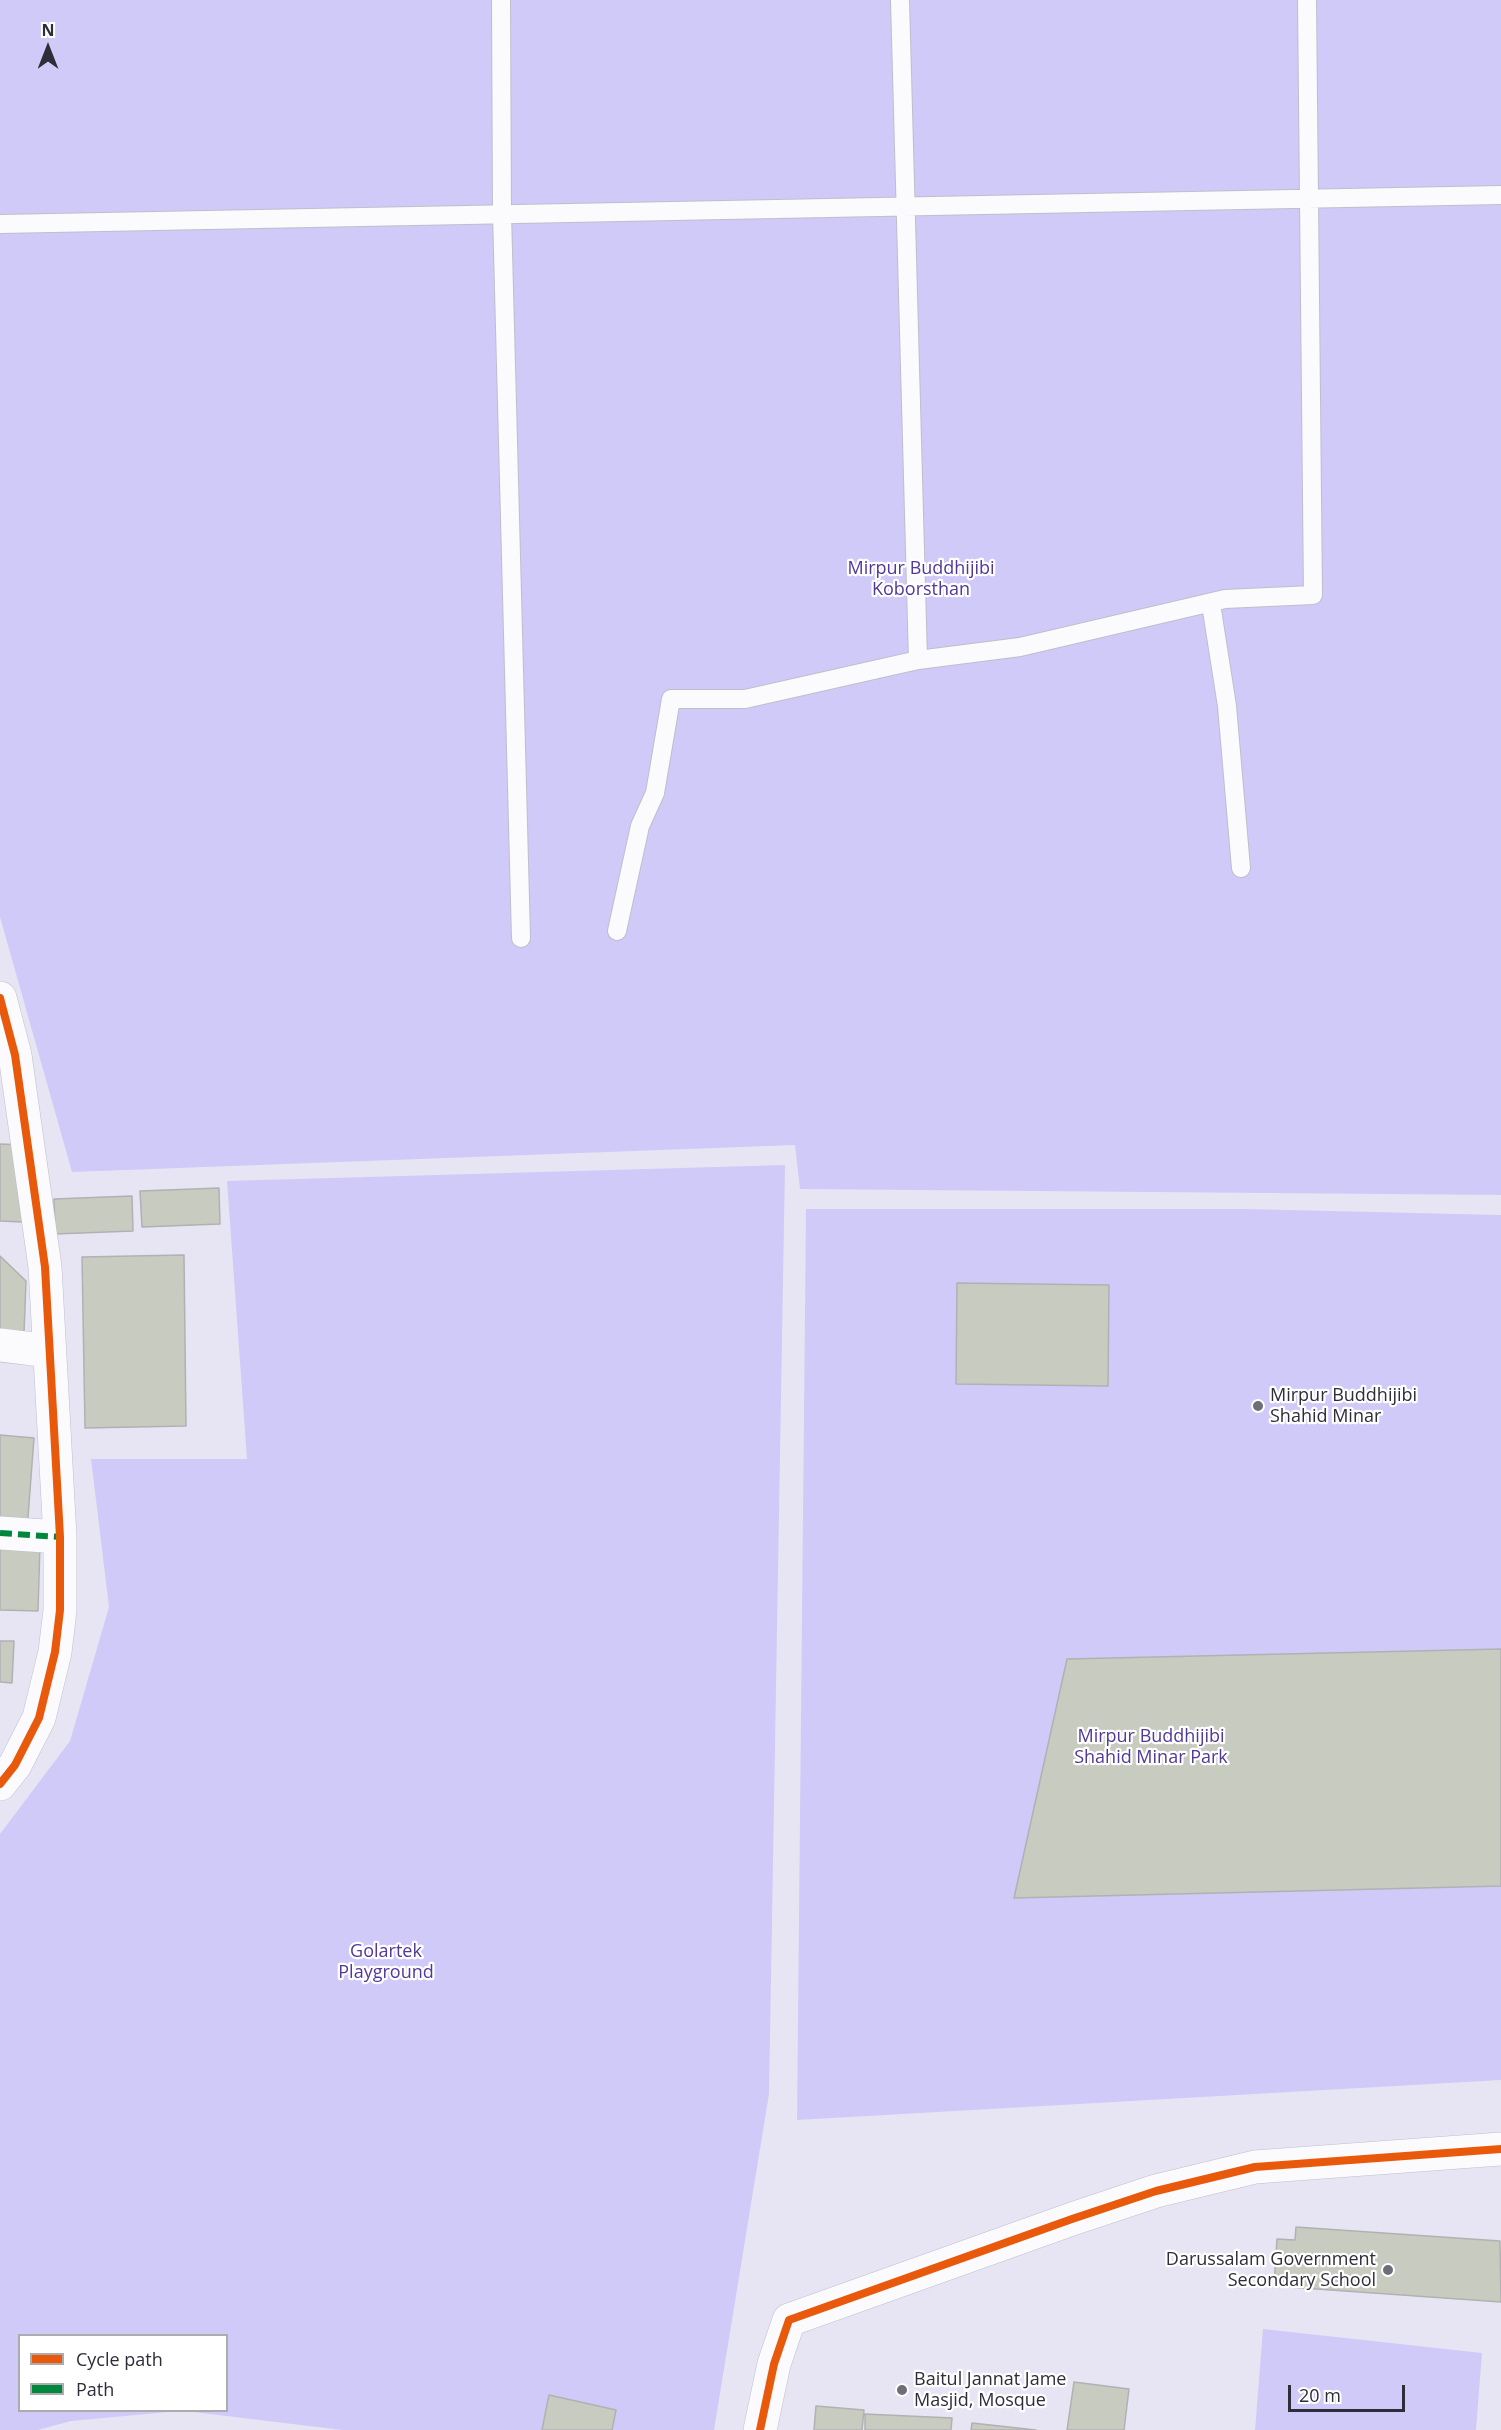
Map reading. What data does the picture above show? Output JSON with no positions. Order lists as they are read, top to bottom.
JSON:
{
  "parks": ["Mirpur Buddhijibi Koborsthan", "Mirpur Buddhijibi Shahid Minar Park", "Golartek Playground"],
  "places": ["Mirpur Buddhijibi Shahid Minar", "Darussalam Government Secondary School", "Baitul Jannat Jame Masjid, Mosque"],
  "legend": ["Cycle path", "Path"],
  "scale_bar": "20 m",
  "north": "top"
}
